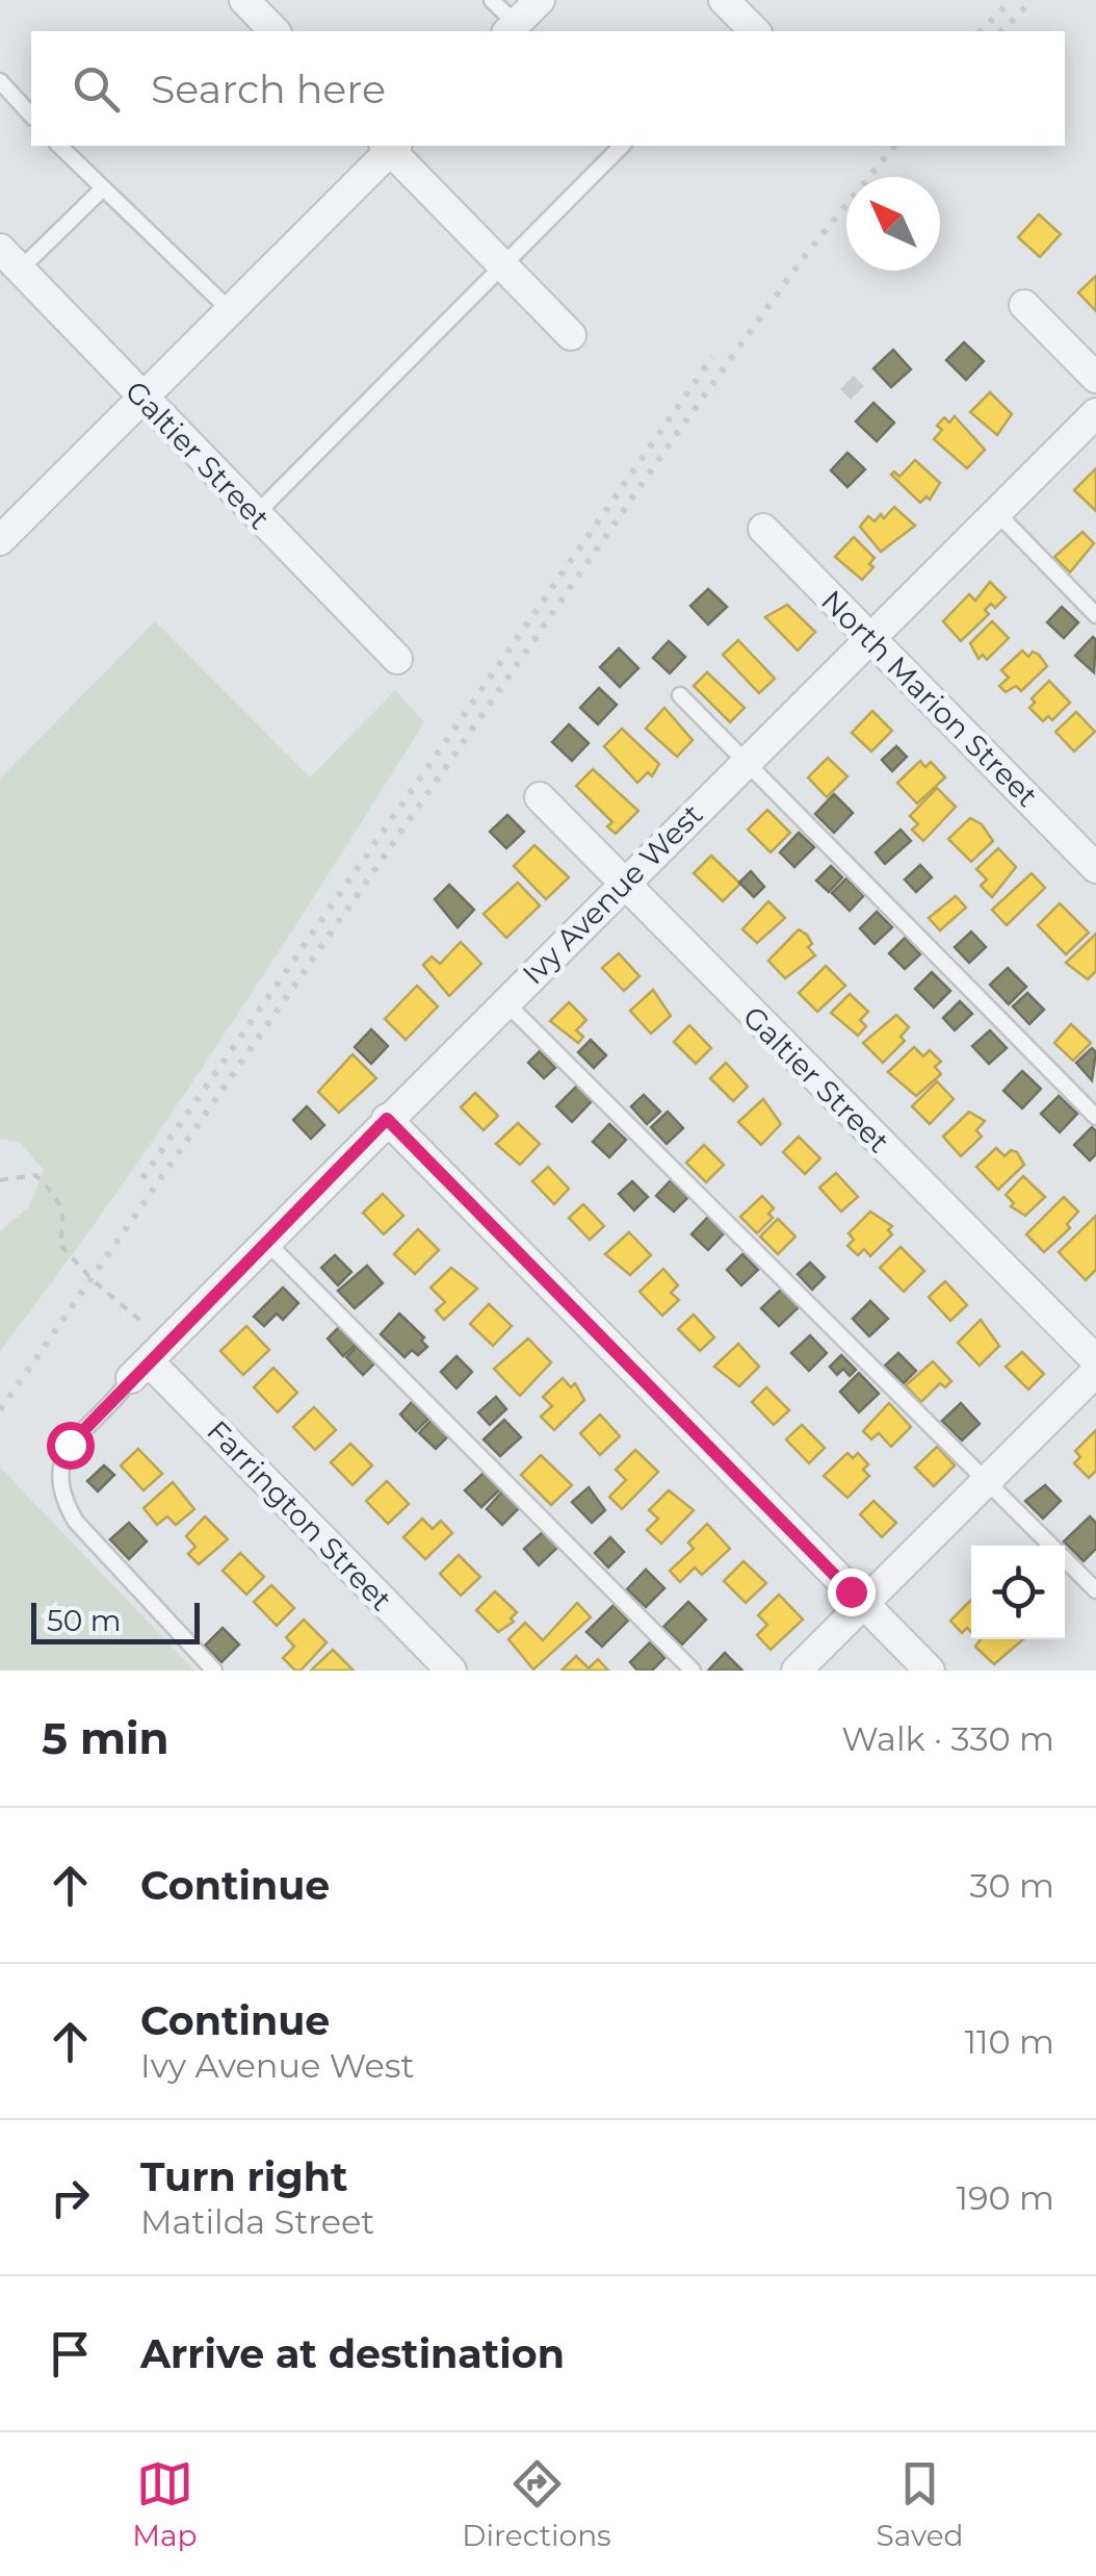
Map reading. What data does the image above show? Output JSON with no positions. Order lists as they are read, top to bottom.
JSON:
{
  "streets": {
    "street": [
      "Galtier Street",
      "North Marion Street",
      "Ivy Avenue West",
      "Farrington Street"
    ]
  },
  "crossings": [
    ["Galtier Street", "Ivy Avenue West"],
    ["North Marion Street", "Ivy Avenue West"],
    ["Ivy Avenue West", "Farrington Street"]
  ],
  "scale_bar": "50 m",
  "north": "top left",
  "page": {
    "search": "Search here",
    "scale": "50 m",
    "heading": ["5 min", "Walk · 330 m"],
    "list": [
      ["Continue", "30 m"],
      ["Continue", "Ivy Avenue West", "110 m"],
      ["Turn right", "Matilda Street", "190 m"],
      "Arrive at destination"
    ],
    "nav": ["Map", "Directions", "Saved"]
  }
}
